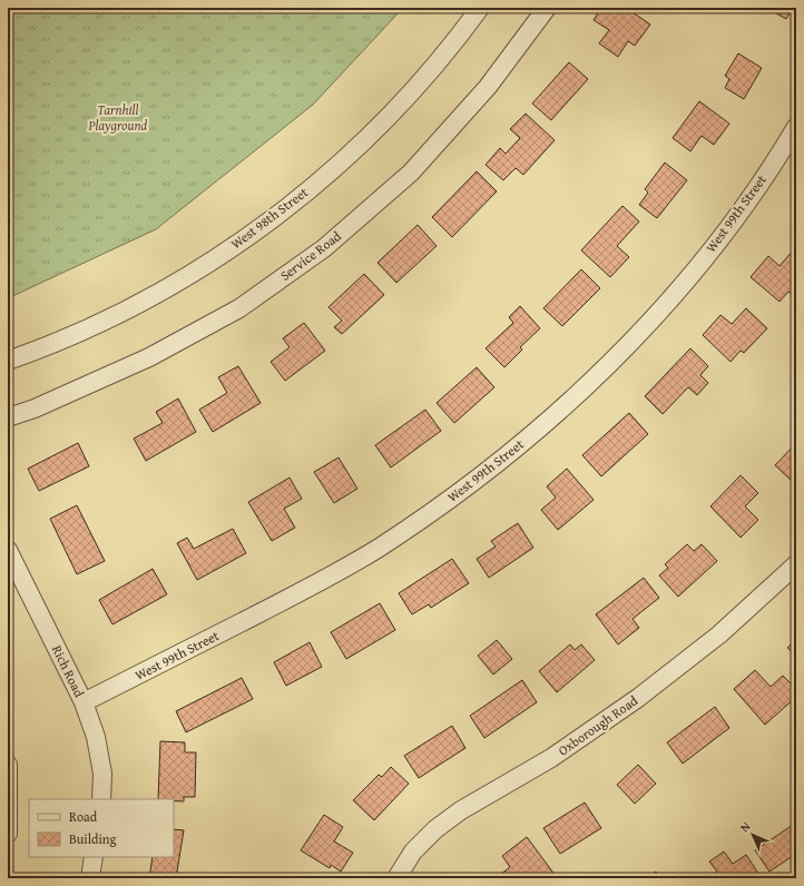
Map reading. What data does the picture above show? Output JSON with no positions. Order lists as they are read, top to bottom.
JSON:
{
  "streets": {
    "street": [
      "West 99th Street",
      "West 98th Street",
      "Service Road",
      "Rich Road",
      "Oxborough Road"
    ]
  },
  "crossings": [
    ["West 99th Street", "Rich Road"]
  ],
  "parks": ["Tarnhill Playground"],
  "legend": ["Road", "Building"],
  "north": "top left"
}
